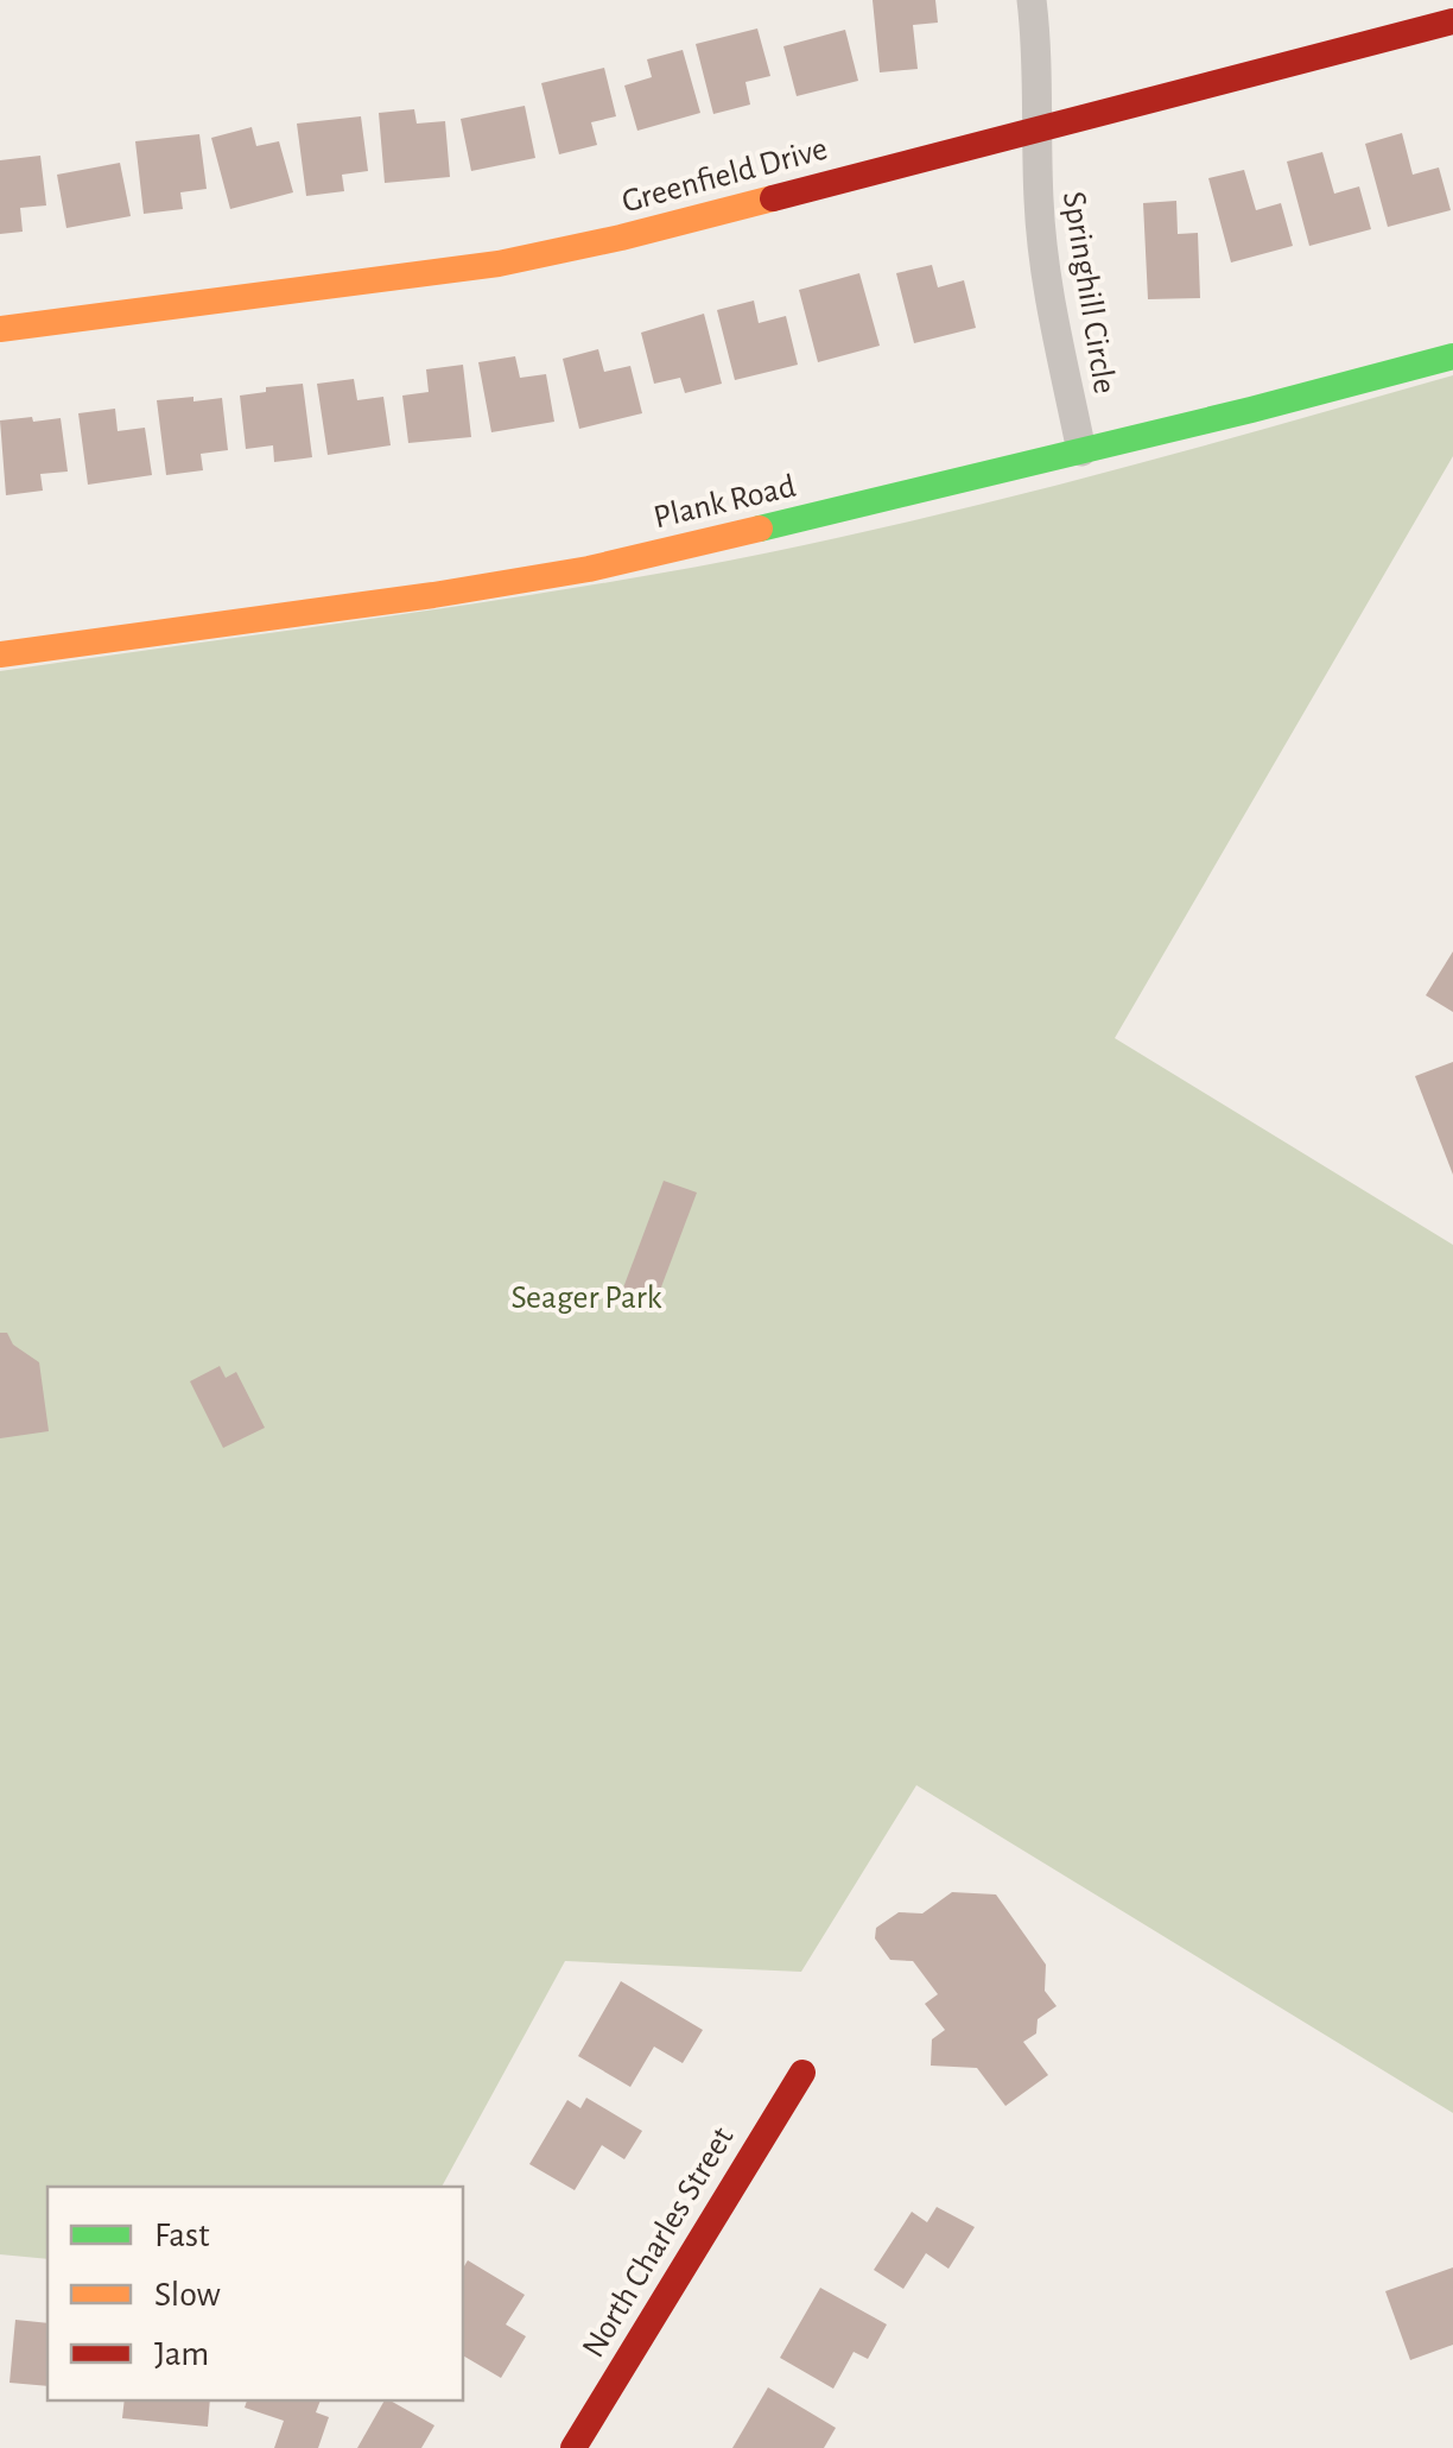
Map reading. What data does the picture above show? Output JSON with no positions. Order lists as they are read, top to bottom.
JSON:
{
  "streets": {
    "street": [
      "Greenfield Drive",
      "Springhill Circle",
      "Plank Road",
      "North Charles Street"
    ]
  },
  "crossings": [
    ["Greenfield Drive", "Springhill Circle"],
    ["Springhill Circle", "Plank Road"]
  ],
  "parks": ["Seager Park"],
  "legend": ["Fast", "Slow", "Jam"]
}
